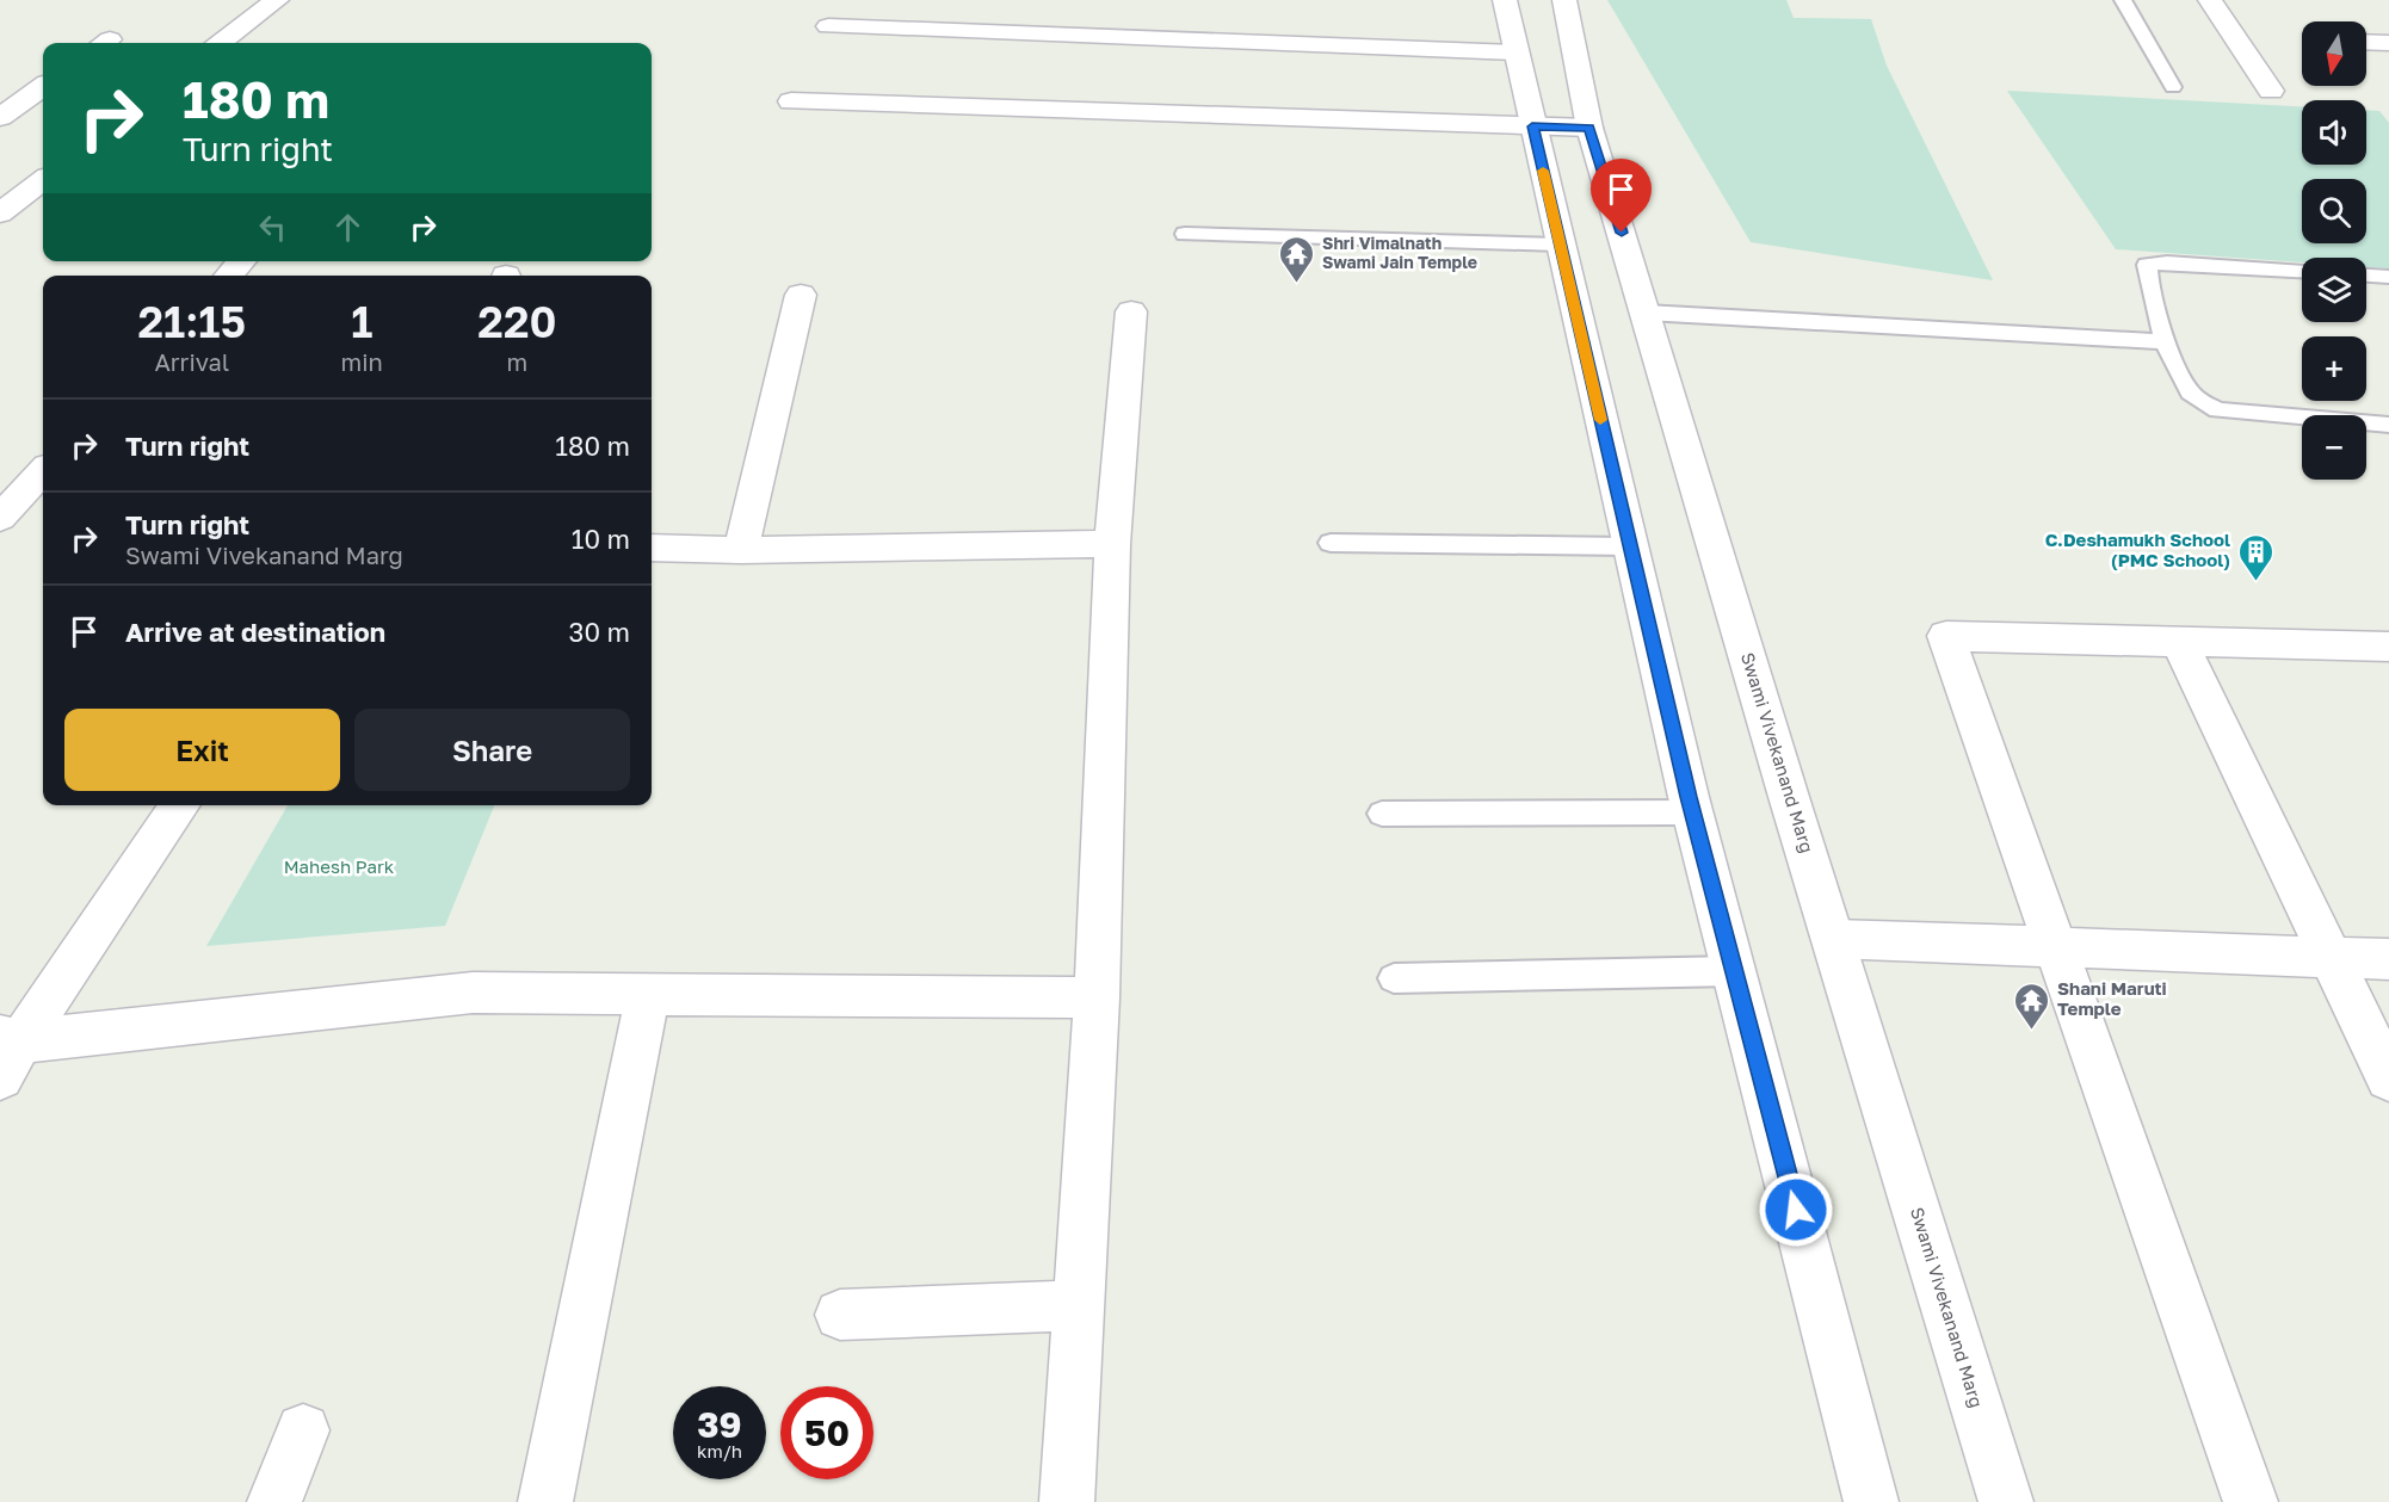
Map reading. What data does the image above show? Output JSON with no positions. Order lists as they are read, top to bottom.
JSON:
{
  "streets": {
    "street": ["Swami Vivekanand Marg"]
  },
  "parks": ["Mahesh Park"],
  "places": {
    "temple": ["Shri Vimalnath Swami Jain Temple", "Shani Maruti Temple"],
    "building": ["C.Deshamukh School (PMC School)"]
  },
  "north": "bottom",
  "page": {
    "map_buttons": ["+", "−"],
    "turn": ["180 m", "Turn right"],
    "eta": [
      "21:15",
      "Arrival",
      "1",
      "min",
      "220",
      "m"
    ],
    "list": [
      {
        "name": "Turn right",
        "value": "180 m"
      },
      {
        "name": "Turn right",
        "note": "Swami Vivekanand Marg",
        "value": "10 m"
      },
      {
        "name": "Arrive at destination",
        "value": "30 m"
      }
    ],
    "buttons": ["Exit", "Share"],
    "speed": "39 km/h",
    "limit": "50"
  }
}
